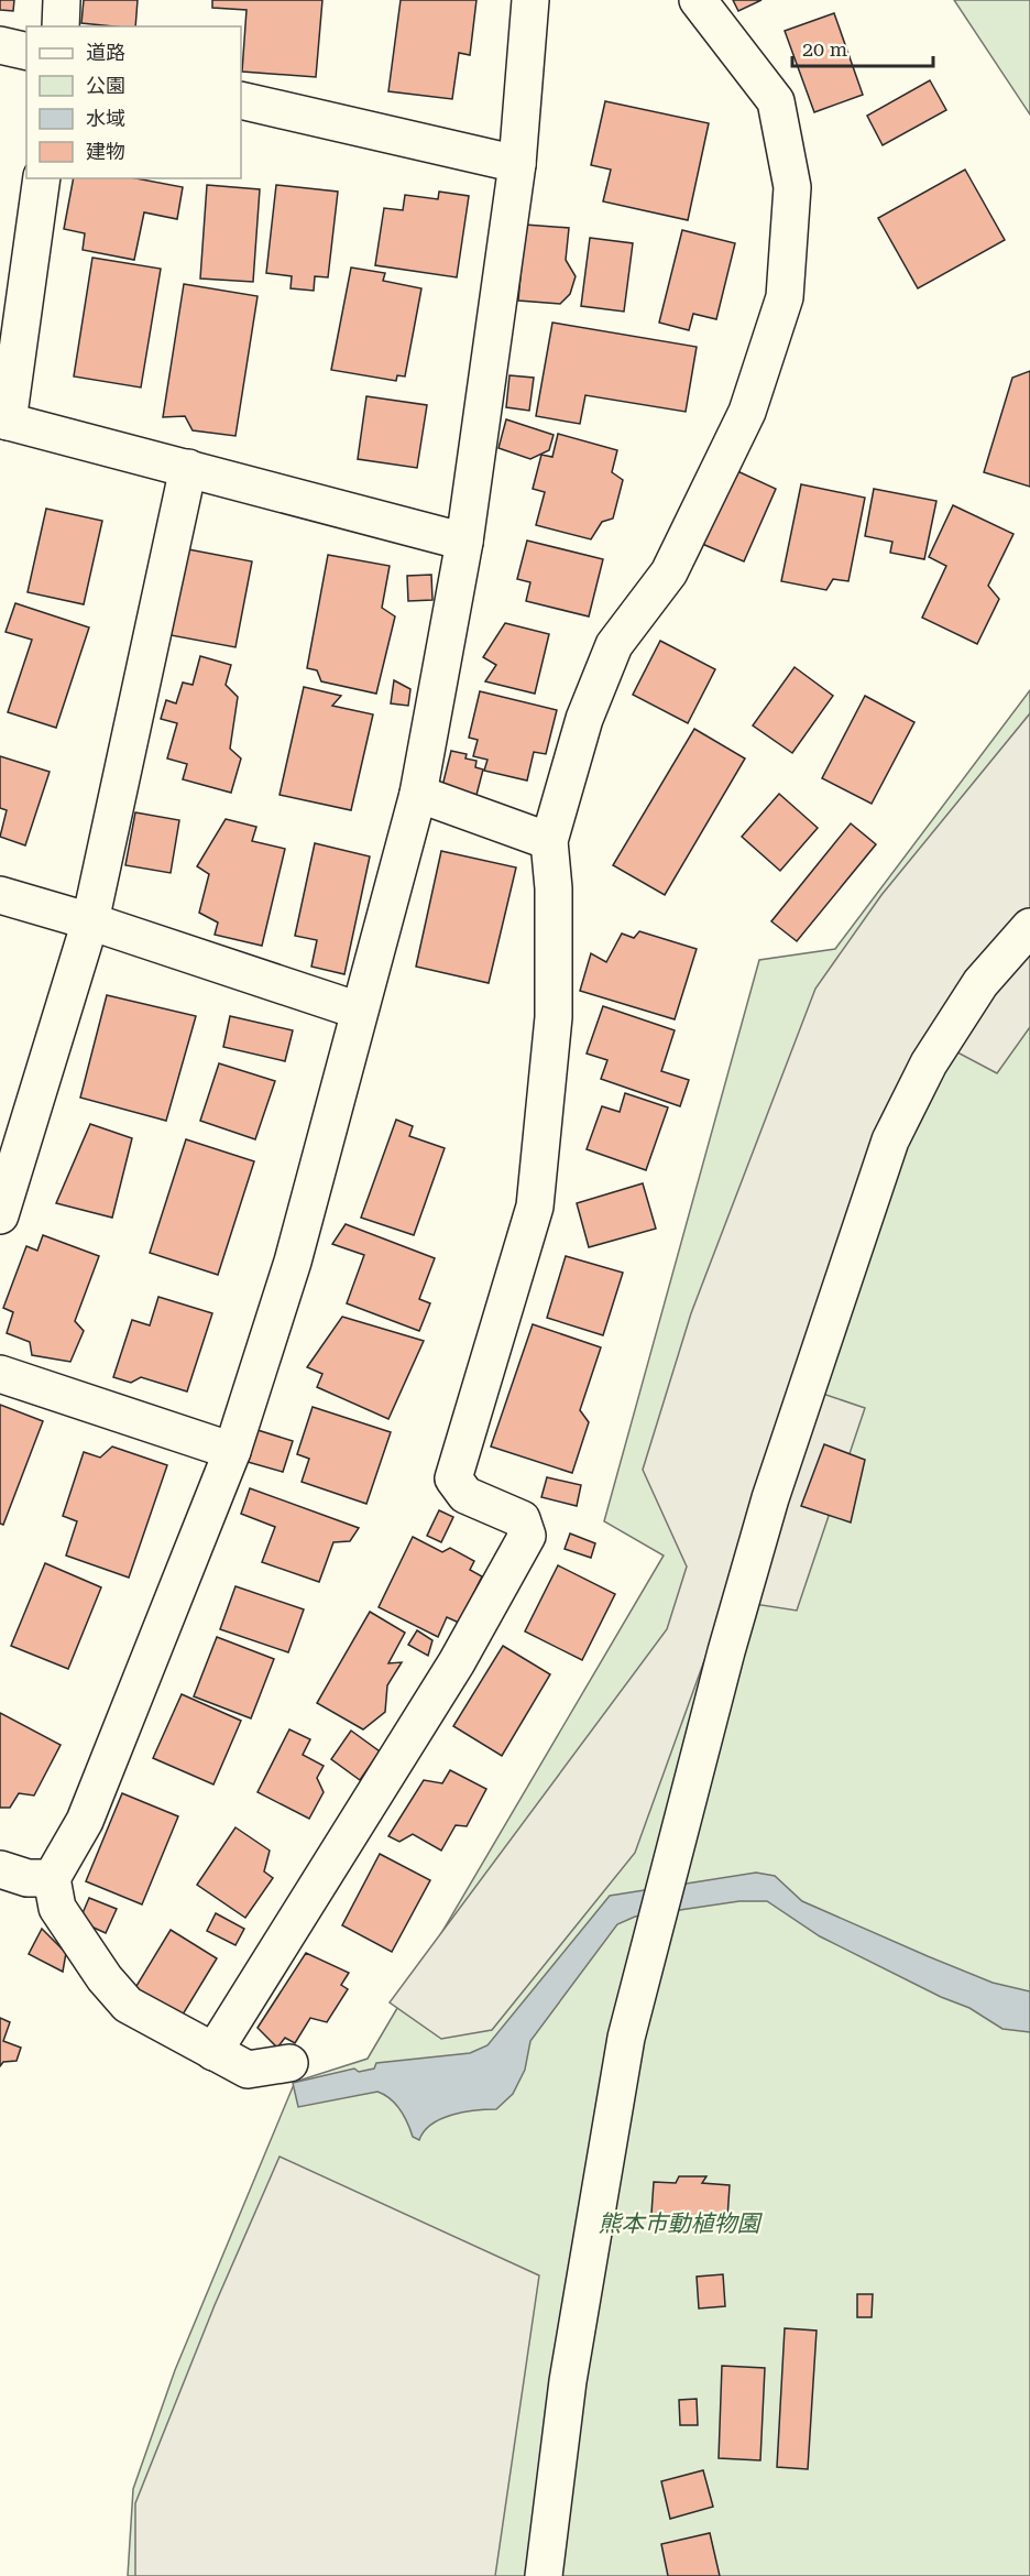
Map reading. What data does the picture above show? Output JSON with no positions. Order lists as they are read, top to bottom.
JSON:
{
  "parks": ["熊本市動植物園"],
  "legend": [
    "道路",
    "公園",
    "水域",
    "建物"
  ],
  "scale_bar": "20 m"
}
